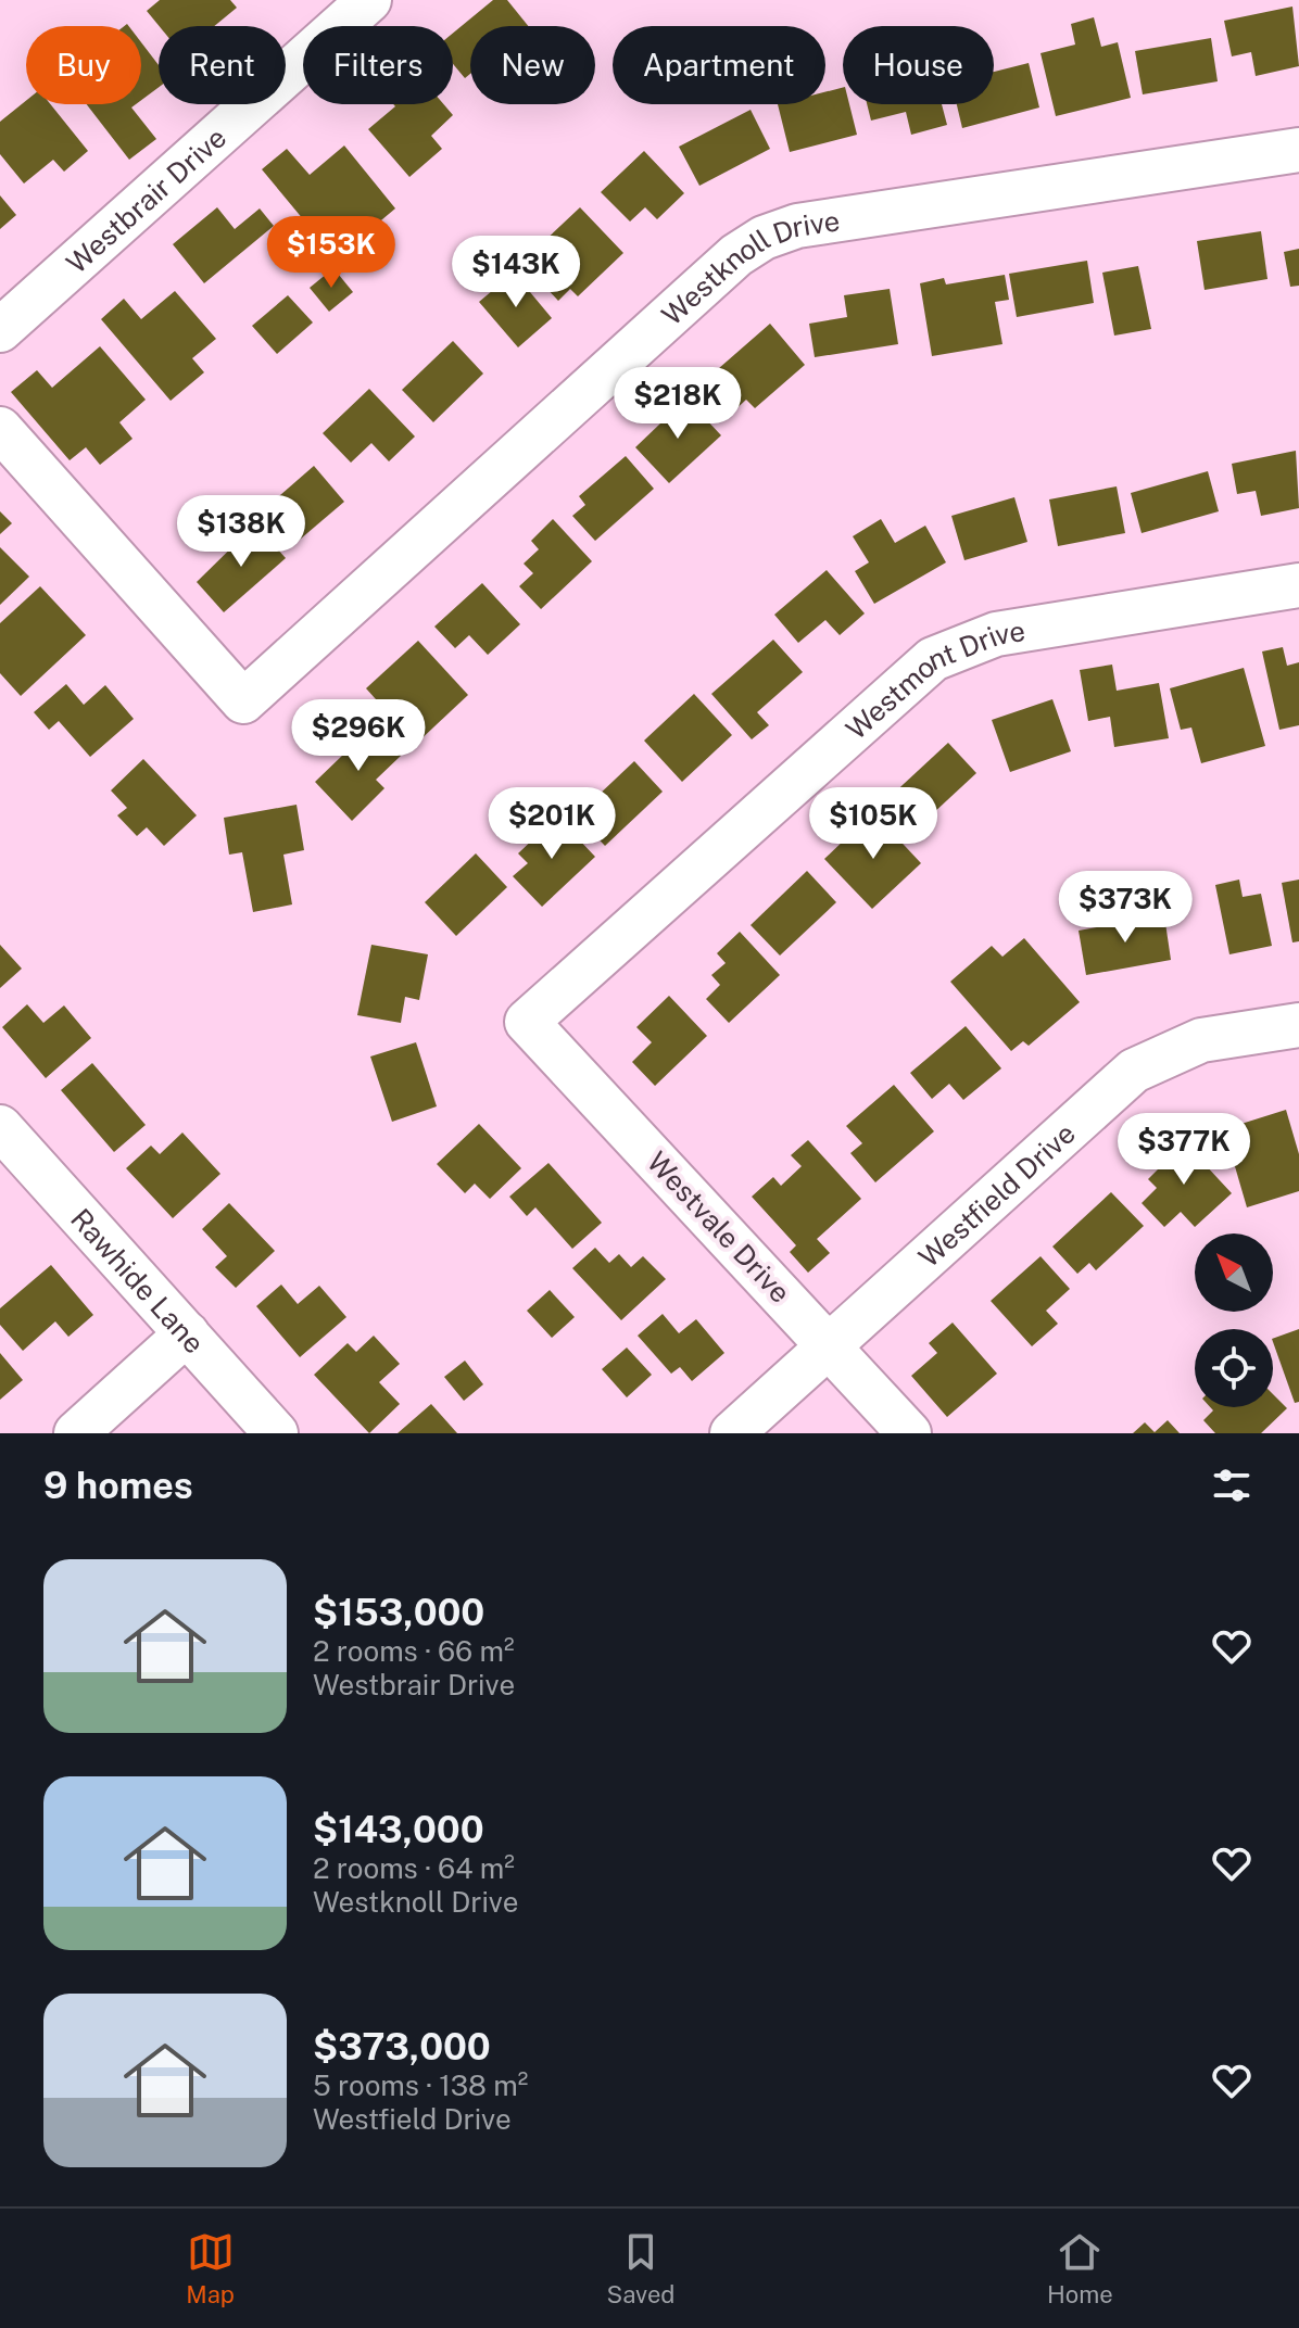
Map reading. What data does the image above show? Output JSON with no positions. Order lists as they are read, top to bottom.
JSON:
{
  "streets": {
    "street": [
      "Westbrair Drive",
      "Westknoll Drive",
      "Westmont Drive",
      "Westfield Drive",
      "Westvale Drive",
      "Rawhide Lane"
    ]
  },
  "crossings": [
    ["Westmont Drive", "Westvale Drive"],
    ["Westfield Drive", "Westvale Drive"]
  ],
  "north": "top left",
  "page": {
    "chip": [
      "Buy",
      "Rent",
      "Filters",
      "New",
      "Apartment",
      "House"
    ],
    "price": [
      "$153K",
      "$143K",
      "$218K",
      "$138K",
      "$296K",
      "$201K",
      "$105K",
      "$373K",
      "$377K"
    ],
    "heading": "9 homes",
    "list": [
      {
        "name": "$153,000",
        "note": "2 rooms · 66 m² · Westbrair Drive"
      },
      {
        "name": "$143,000",
        "note": "2 rooms · 64 m² · Westknoll Drive"
      },
      {
        "name": "$373,000",
        "note": "5 rooms · 138 m² · Westfield Drive"
      }
    ],
    "tabs": ["Map", "Saved", "Home"]
  }
}
